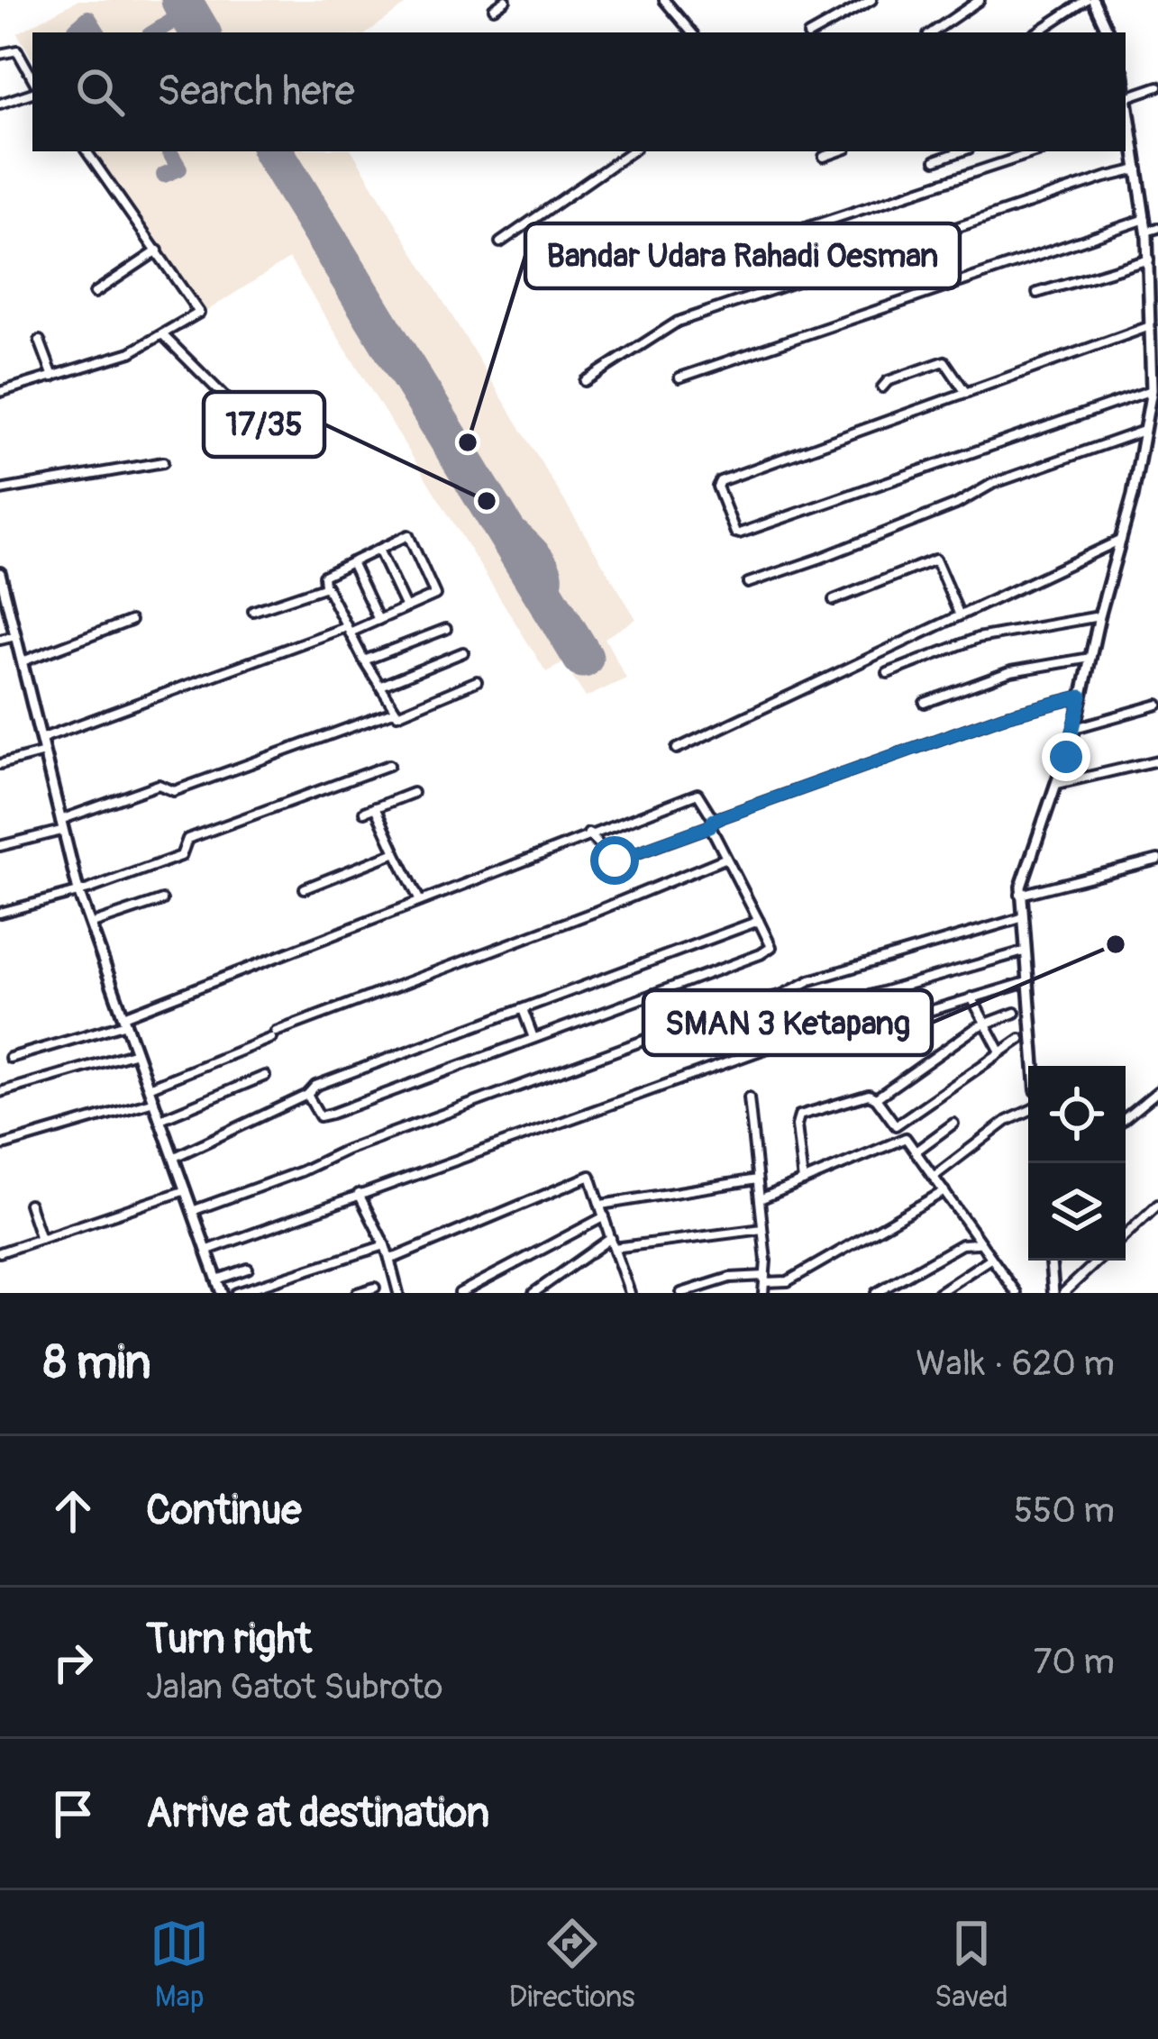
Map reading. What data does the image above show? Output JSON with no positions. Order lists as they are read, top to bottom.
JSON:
{
  "places": ["Bandar Udara Rahadi Oesman", "17/35", "SMAN 3 Ketapang"],
  "page": {
    "search": "Search here",
    "heading": ["8 min", "Walk · 620 m"],
    "list": [
      ["Continue", "550 m"],
      ["Turn right", "Jalan Gatot Subroto", "70 m"],
      "Arrive at destination"
    ],
    "nav": ["Map", "Directions", "Saved"]
  }
}
